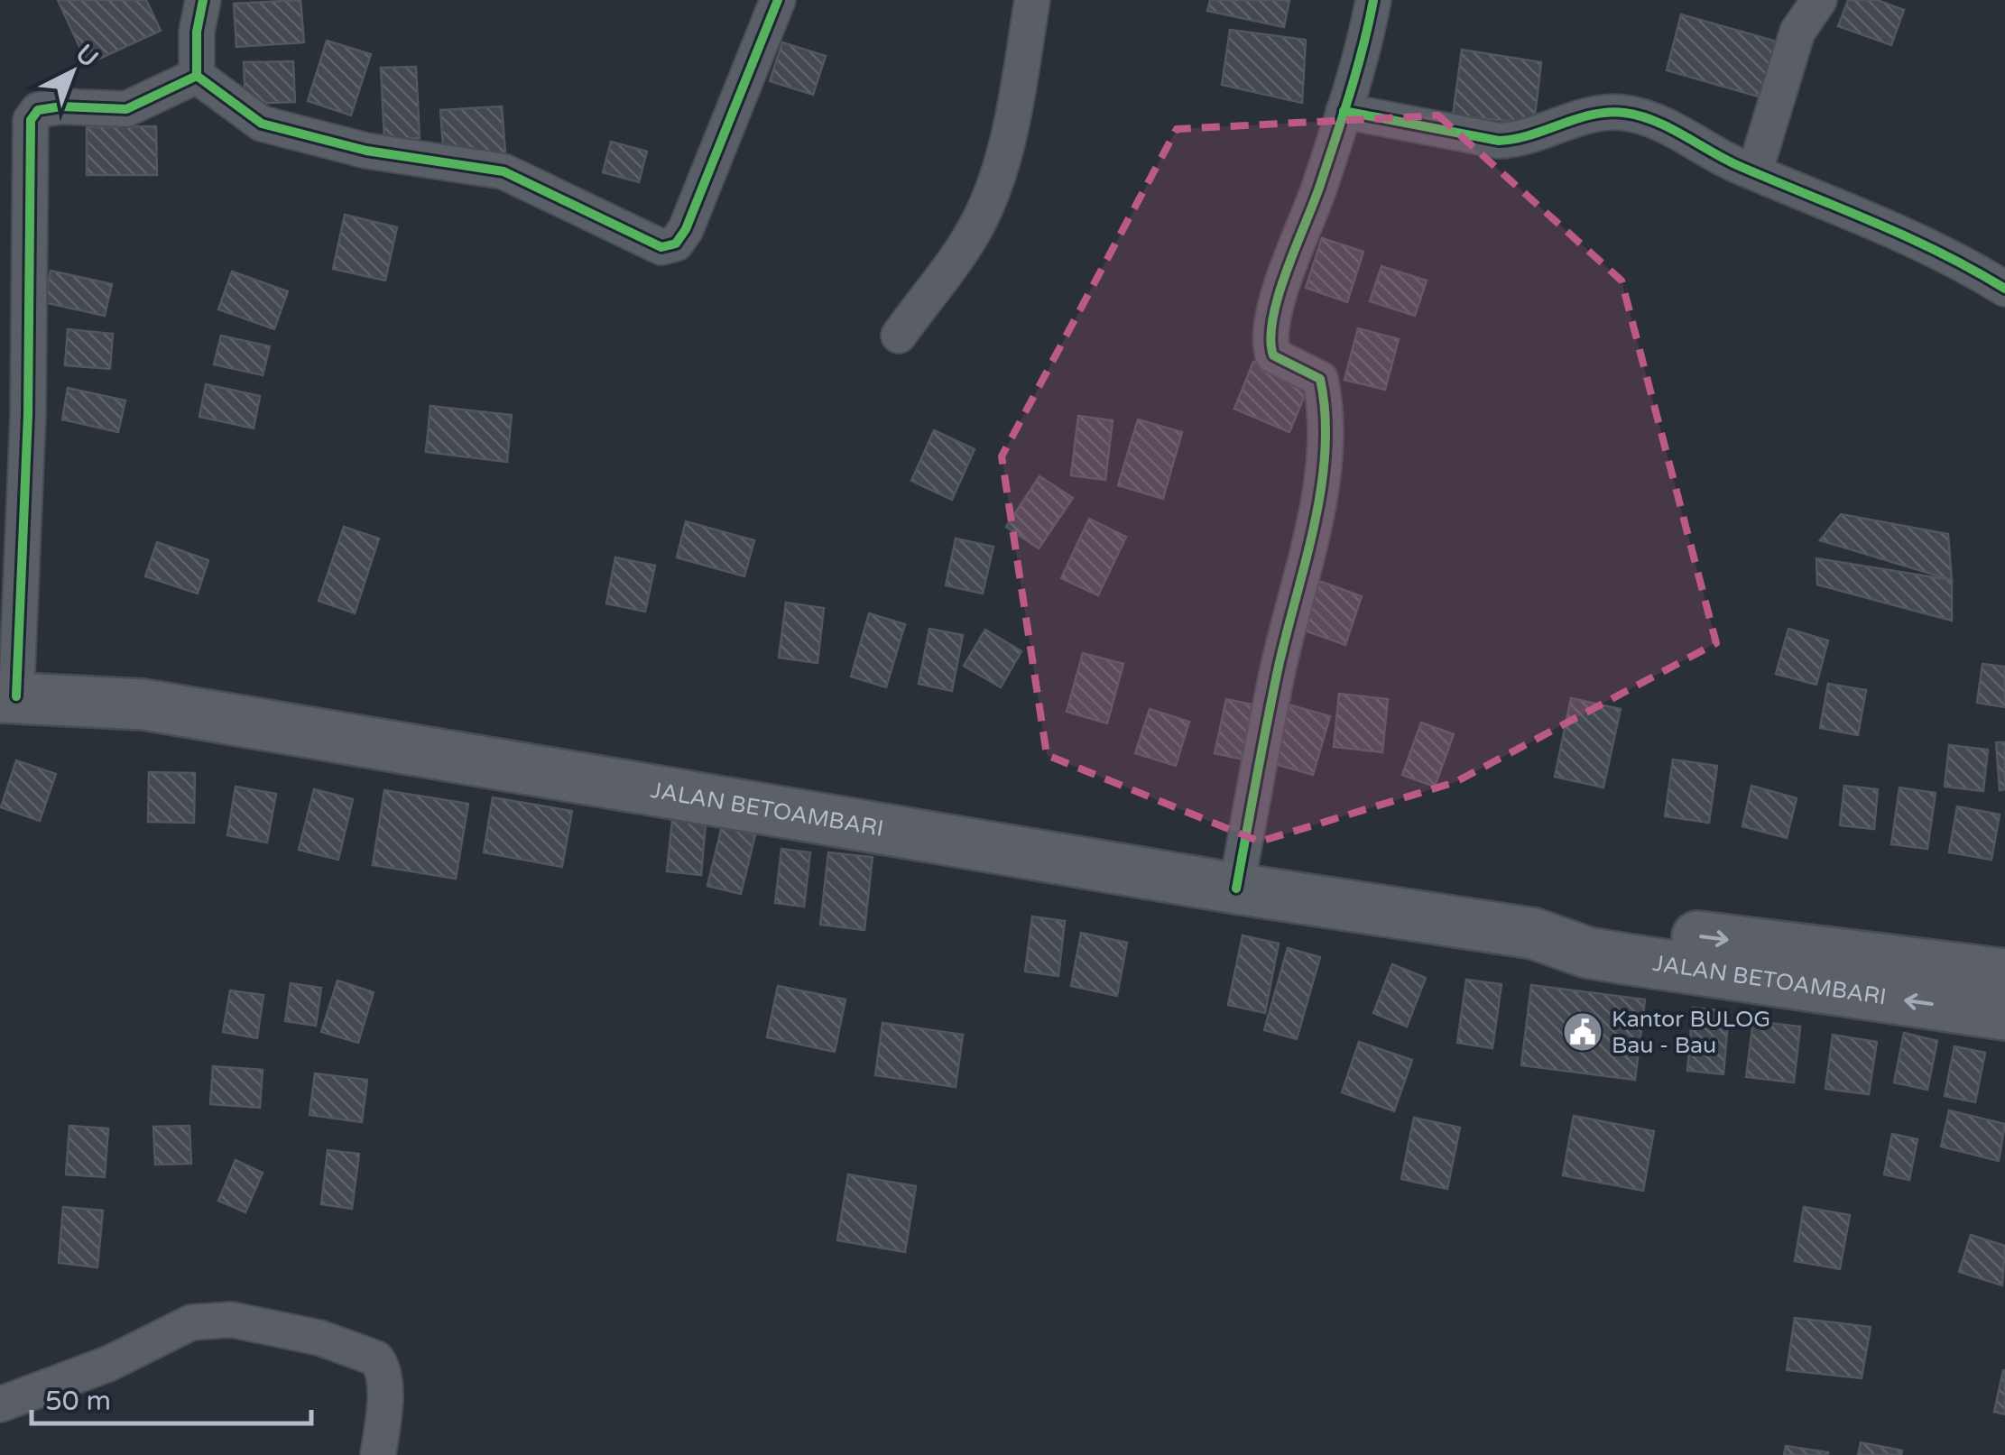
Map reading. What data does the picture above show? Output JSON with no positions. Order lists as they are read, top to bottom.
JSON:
{
  "streets": {
    "main road": ["JALAN BETOAMBARI"]
  },
  "places": {
    "public building": ["Kantor BULOG Bau - Bau"]
  },
  "scale_bar": "50 m",
  "north": "top right"
}
